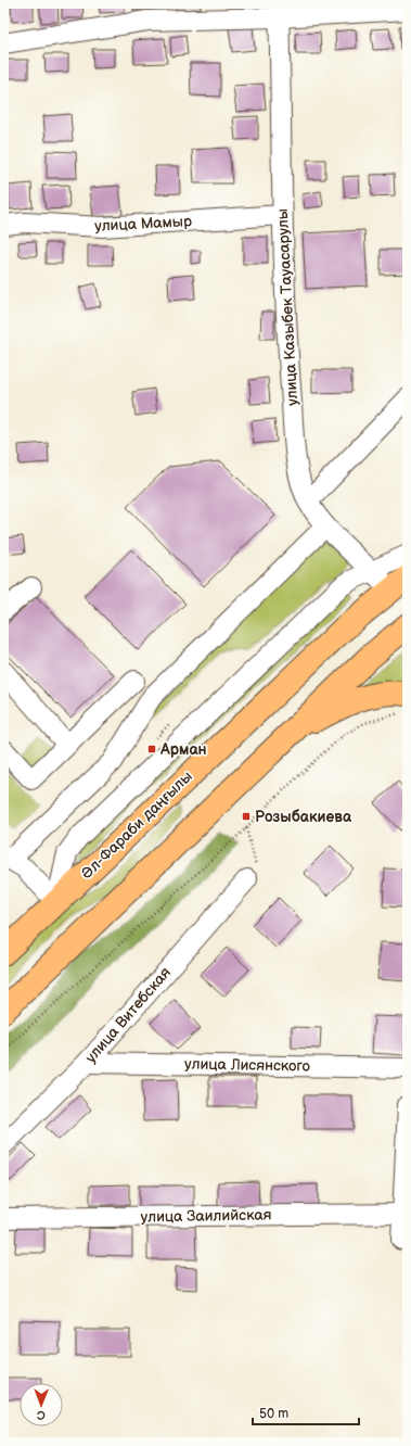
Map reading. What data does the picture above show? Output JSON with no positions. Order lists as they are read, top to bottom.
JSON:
{
  "streets": {
    "main road": ["Әл-Фараби даңғылы"],
    "street": [
      "улица Мамыр",
      "улица Казыбек Тауасарулы",
      "улица Витебская",
      "улица Лисянского",
      "улица Заилийская"
    ]
  },
  "crossings": [
    ["улица Мамыр", "улица Казыбек Тауасарулы"],
    ["улица Витебская", "улица Лисянского"]
  ],
  "places": {
    "transit": ["Арман", "Розыбакиева"]
  },
  "scale_bar": "50 m",
  "north": "bottom"
}
